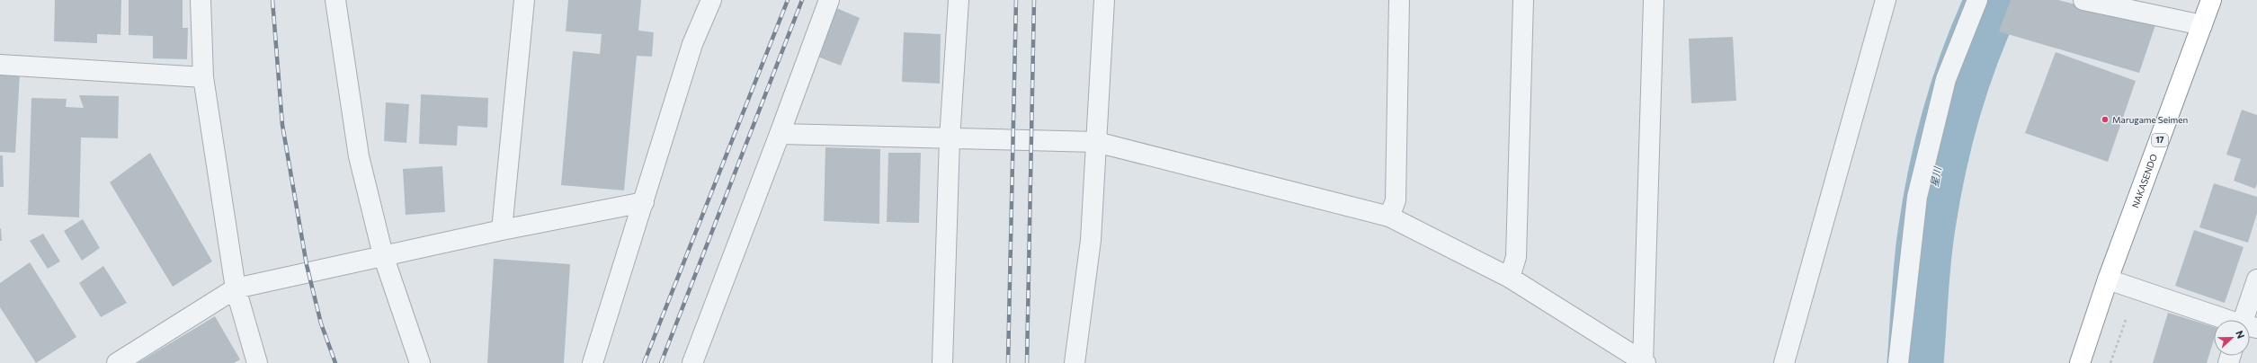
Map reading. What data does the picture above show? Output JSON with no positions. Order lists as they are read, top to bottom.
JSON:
{
  "streets": {
    "highway": ["17", "NAKASENDO"]
  },
  "water": ["星川"],
  "places": ["Marugame Seimen"],
  "north": "right"
}
